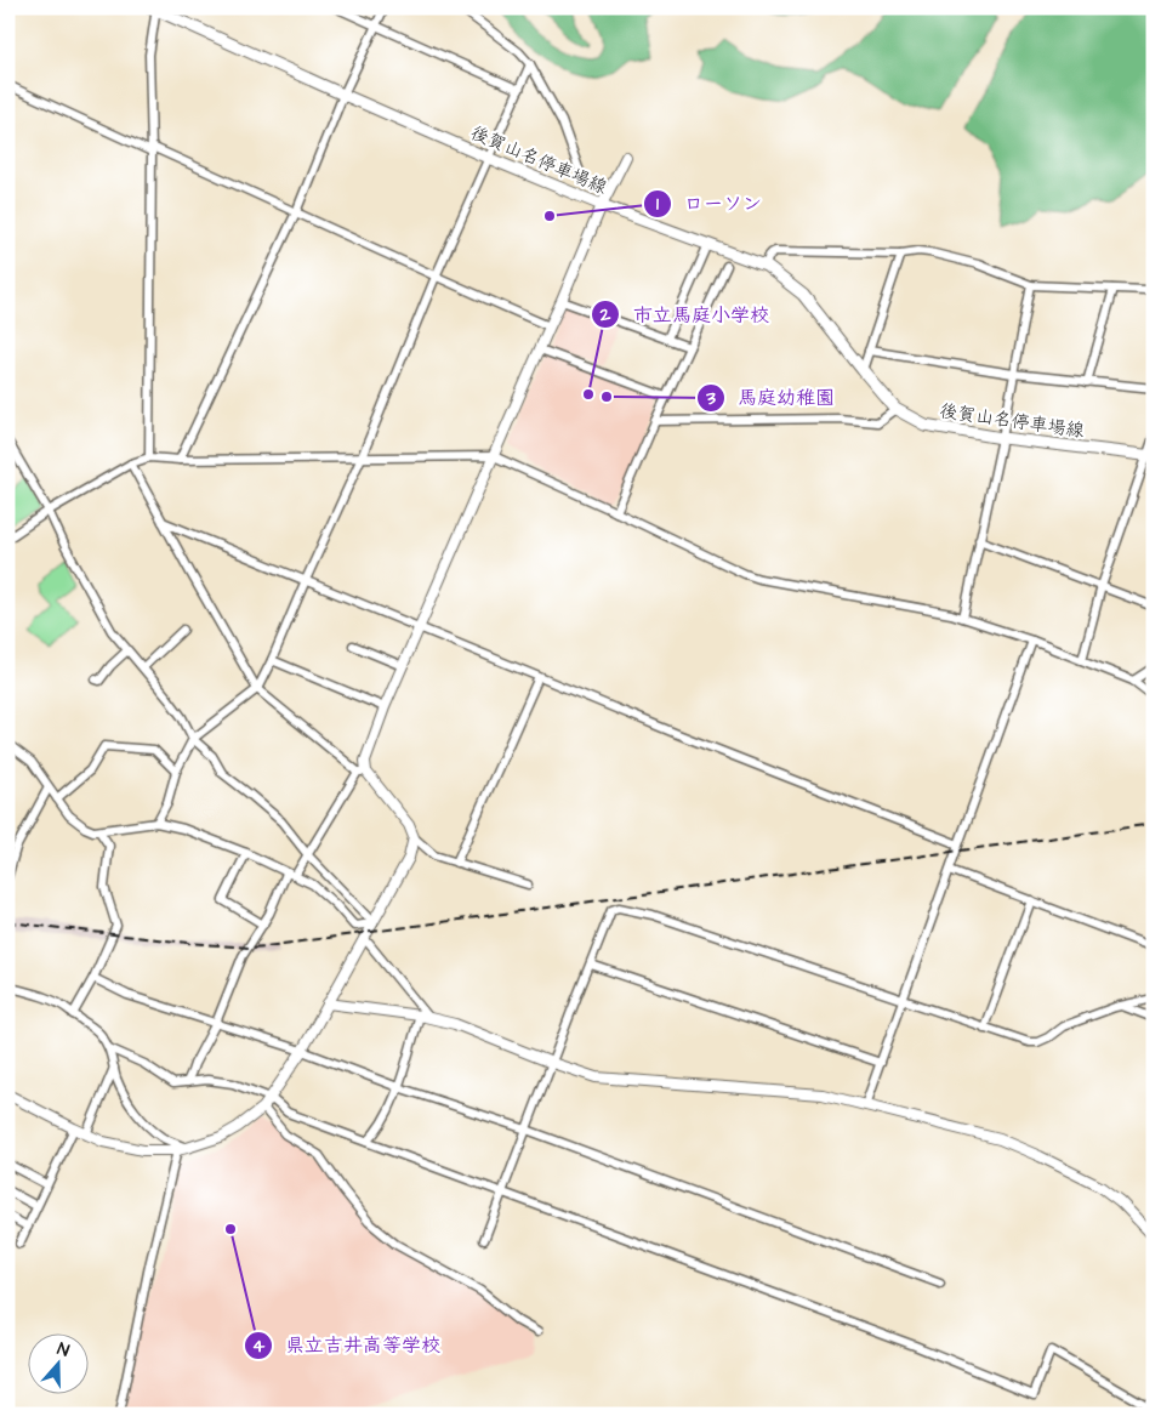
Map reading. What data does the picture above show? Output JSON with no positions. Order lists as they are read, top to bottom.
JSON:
{
  "streets": {
    "main road": ["後賀山名停車場線"]
  },
  "places": [
    "ローソン",
    "市立馬庭小学校",
    "馬庭幼稚園",
    "県立吉井高等学校"
  ],
  "north": "top"
}
